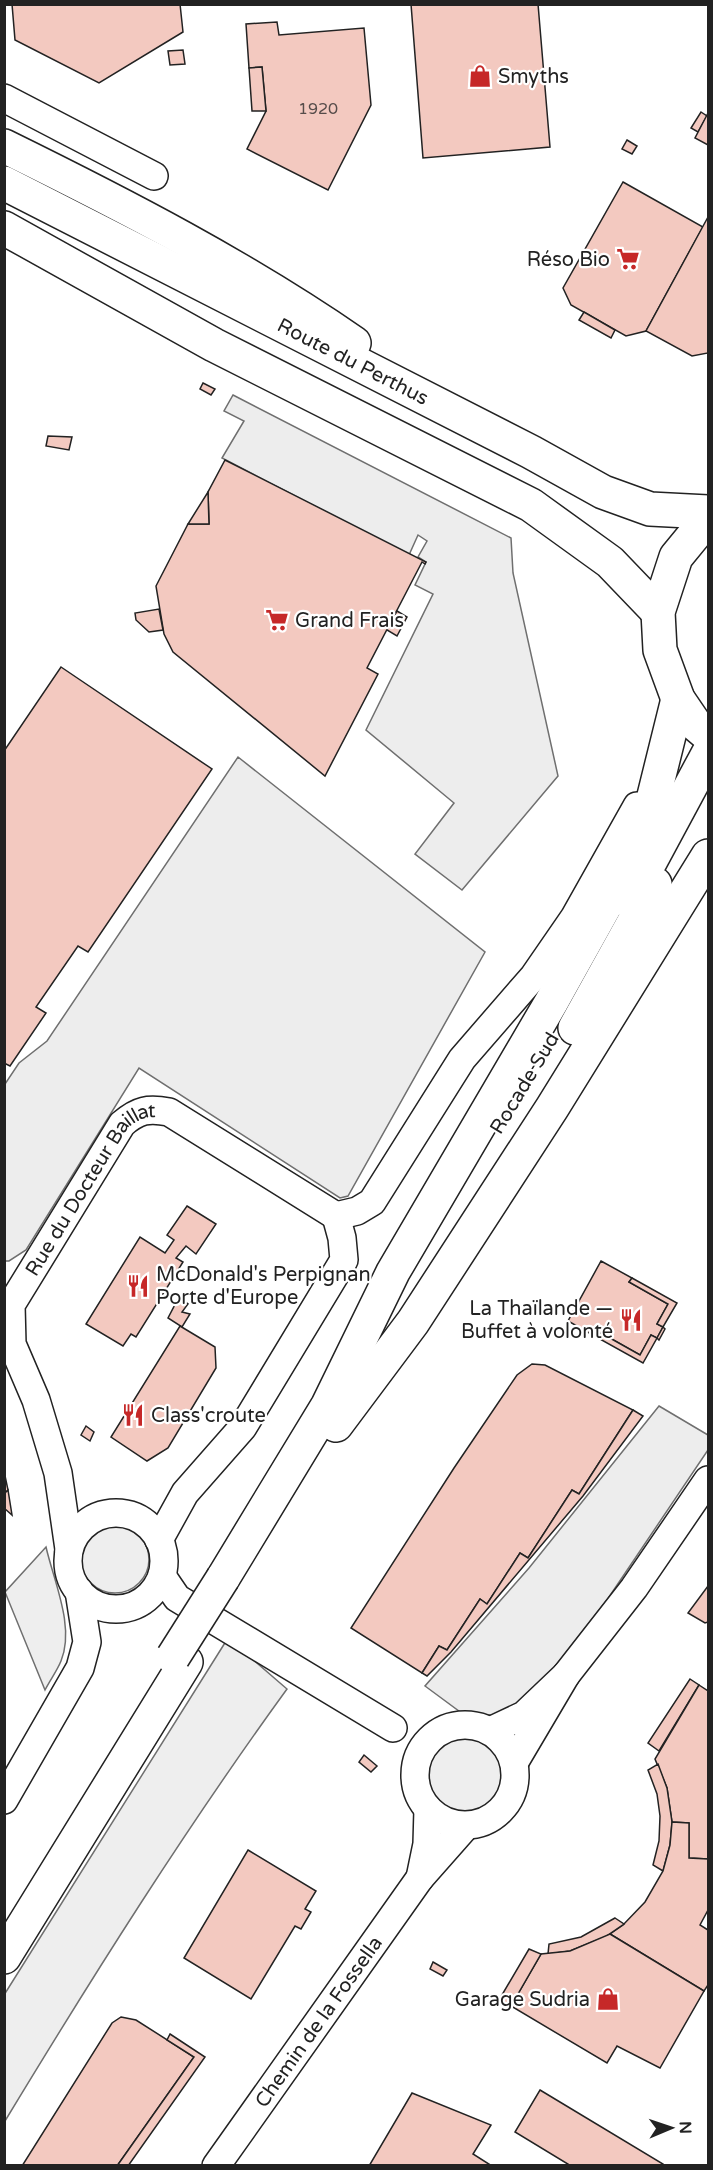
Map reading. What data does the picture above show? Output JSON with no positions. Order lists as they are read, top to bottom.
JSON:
{
  "streets": {
    "main road": ["Route du Perthus", "Rocade Sud"],
    "street": ["Rue du Docteur Baillat", "Chemin de la Fossella"]
  },
  "places": {
    "shop": ["Smyths", "Garage Sudria"],
    "supermarket": ["Réso Bio", "Grand Frais"],
    "restaurant": ["McDonald's Perpignan Porte d'Europe", "La Thaïlande — Buffet à volonté", "Class'croute"]
  },
  "house_numbers": ["1920"],
  "north": "right"
}
